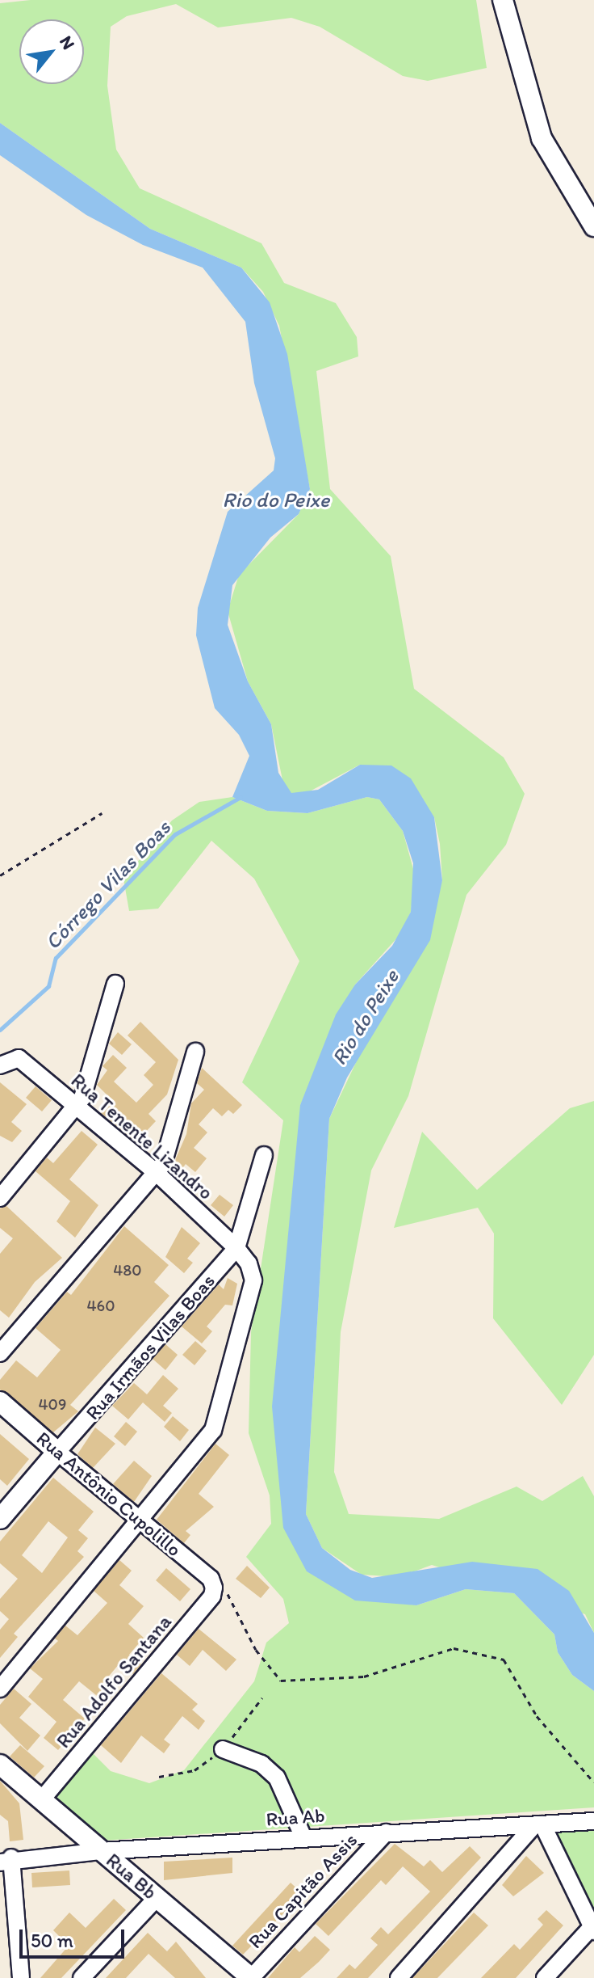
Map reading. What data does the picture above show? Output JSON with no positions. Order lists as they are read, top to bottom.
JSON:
{
  "streets": {
    "street": [
      "Rua Tenente Lizandro",
      "Rua Irmãos Vilas Boas",
      "Rua Antônio Cupolillo",
      "Rua Adolfo Santana",
      "Rua Ab",
      "Rua Bb",
      "Rua Capitão Assis"
    ]
  },
  "crossings": [
    ["Rua Tenente Lizandro", "Rua Irmãos Vilas Boas"],
    ["Rua Tenente Lizandro", "Rua Antônio Cupolillo"],
    ["Rua Irmãos Vilas Boas", "Rua Antônio Cupolillo"],
    ["Rua Antônio Cupolillo", "Rua Adolfo Santana"],
    ["Rua Adolfo Santana", "Rua Bb"],
    ["Rua Ab", "Rua Bb"],
    ["Rua Ab", "Rua Capitão Assis"],
    ["Rua Bb", "Rua Capitão Assis"]
  ],
  "water": ["Rio do Peixe", "Córrego Vilas Boas"],
  "house_numbers": ["480", "460", "409"],
  "scale_bar": "50 m",
  "north": "top right"
}
